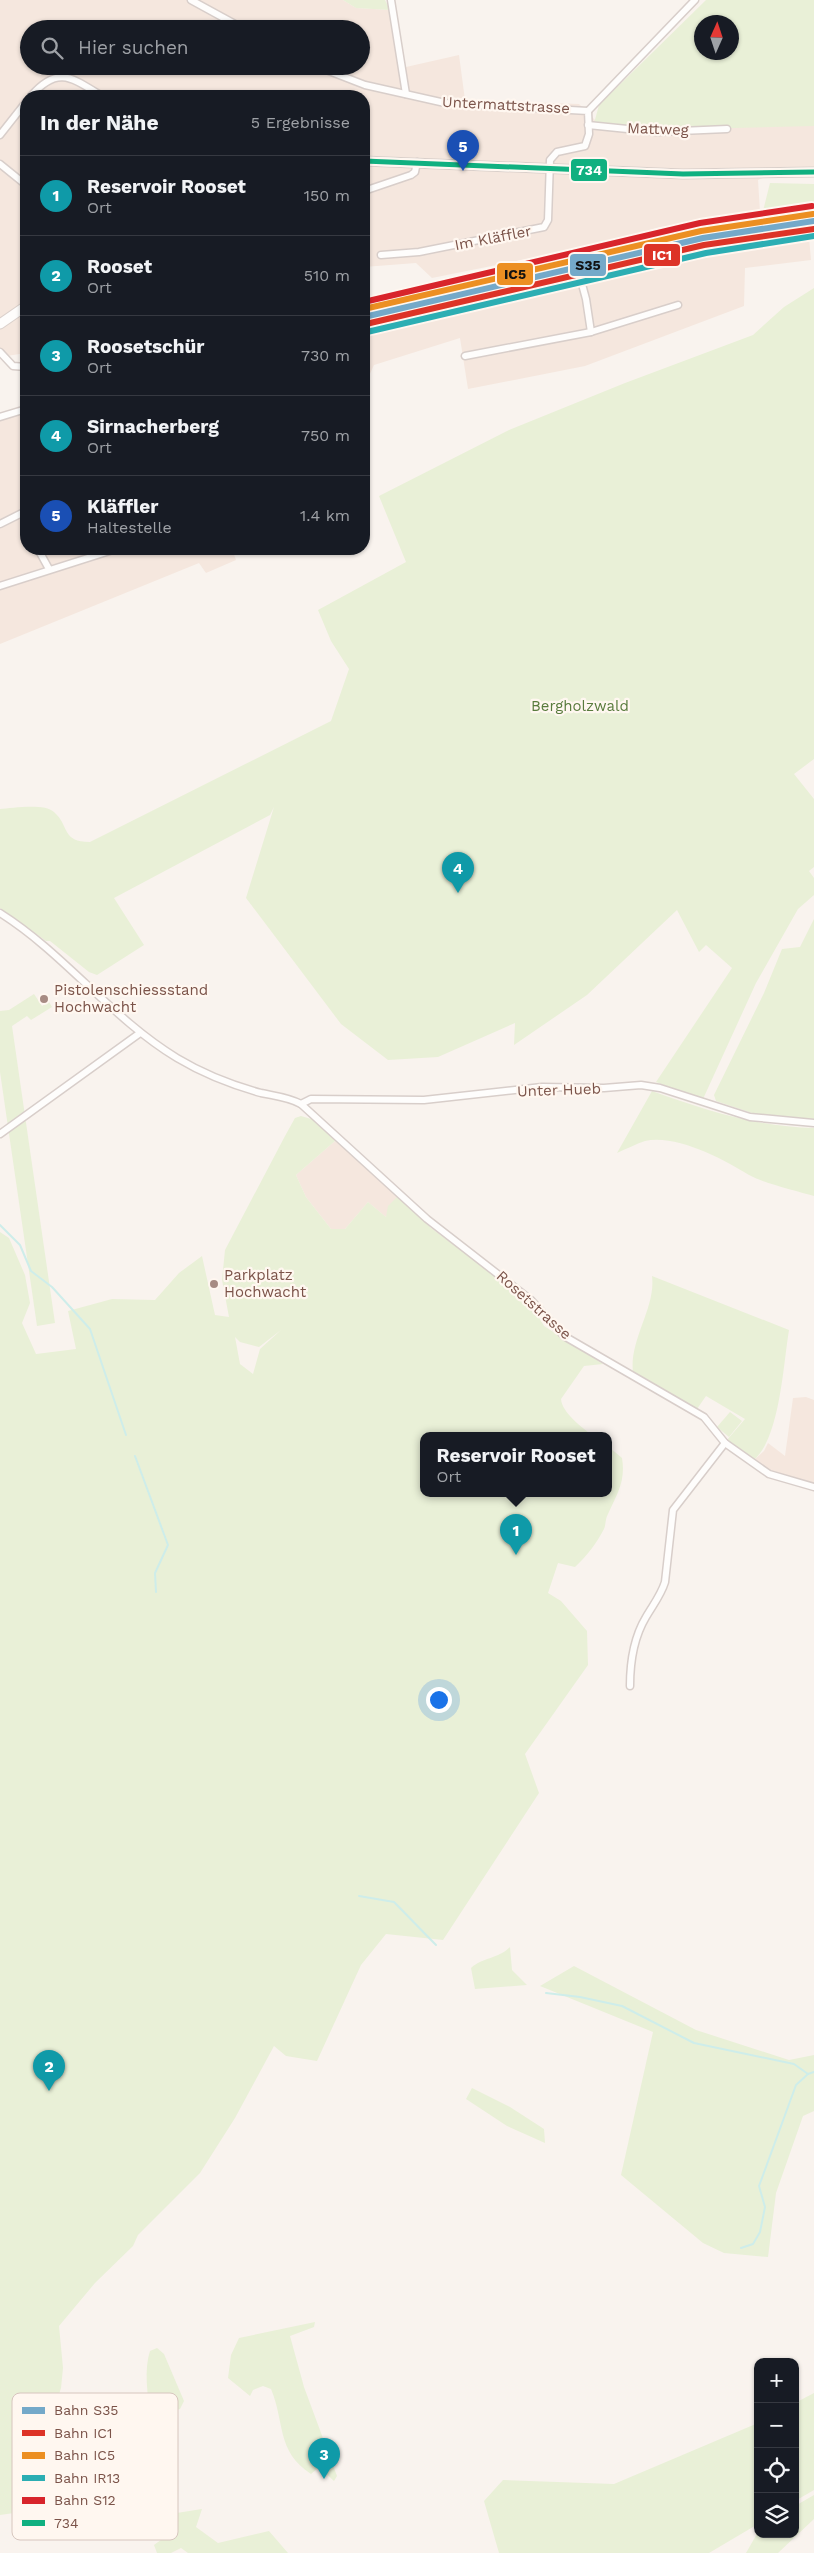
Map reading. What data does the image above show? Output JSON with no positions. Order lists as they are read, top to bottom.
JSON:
{
  "streets": {
    "street": [
      "Untermattstrasse",
      "Mattweg",
      "Im Kläffler",
      "Unter Hueb",
      "Rosetstrasse"
    ]
  },
  "crossings": [
    ["Untermattstrasse", "Mattweg"],
    ["Untermattstrasse", "Im Kläffler"],
    ["Unter Hueb", "Rosetstrasse"]
  ],
  "parks": ["Bergholzwald"],
  "places": ["Pistolenschiessstand Hochwacht", "Parkplatz Hochwacht"],
  "lines": [
    "transit line 734",
    "rail line S12",
    "rail line IC5",
    "rail line S35",
    "rail line IC1",
    "rail line IR13"
  ],
  "legend": [
    "Bahn S35",
    "Bahn IC1",
    "Bahn IC5",
    "Bahn IR13",
    "Bahn S12",
    "734"
  ],
  "north": "top",
  "page": {
    "search": "Hier suchen",
    "heading": ["In der Nähe", "5 Ergebnisse"],
    "pins": [
      "5",
      "4",
      "1",
      "2",
      "3"
    ],
    "list": [
      {
        "mark": "1",
        "name": "Reservoir Rooset",
        "note": "Ort",
        "value": "150 m"
      },
      {
        "mark": "2",
        "name": "Rooset",
        "note": "Ort",
        "value": "510 m"
      },
      {
        "mark": "3",
        "name": "Roosetschür",
        "note": "Ort",
        "value": "730 m"
      },
      {
        "mark": "4",
        "name": "Sirnacherberg",
        "note": "Ort",
        "value": "750 m"
      },
      {
        "mark": "5",
        "name": "Kläffler",
        "note": "Haltestelle",
        "value": "1.4 km"
      }
    ],
    "popup": ["Reservoir Rooset", "Ort"],
    "map_buttons": ["+", "−"]
  }
}
